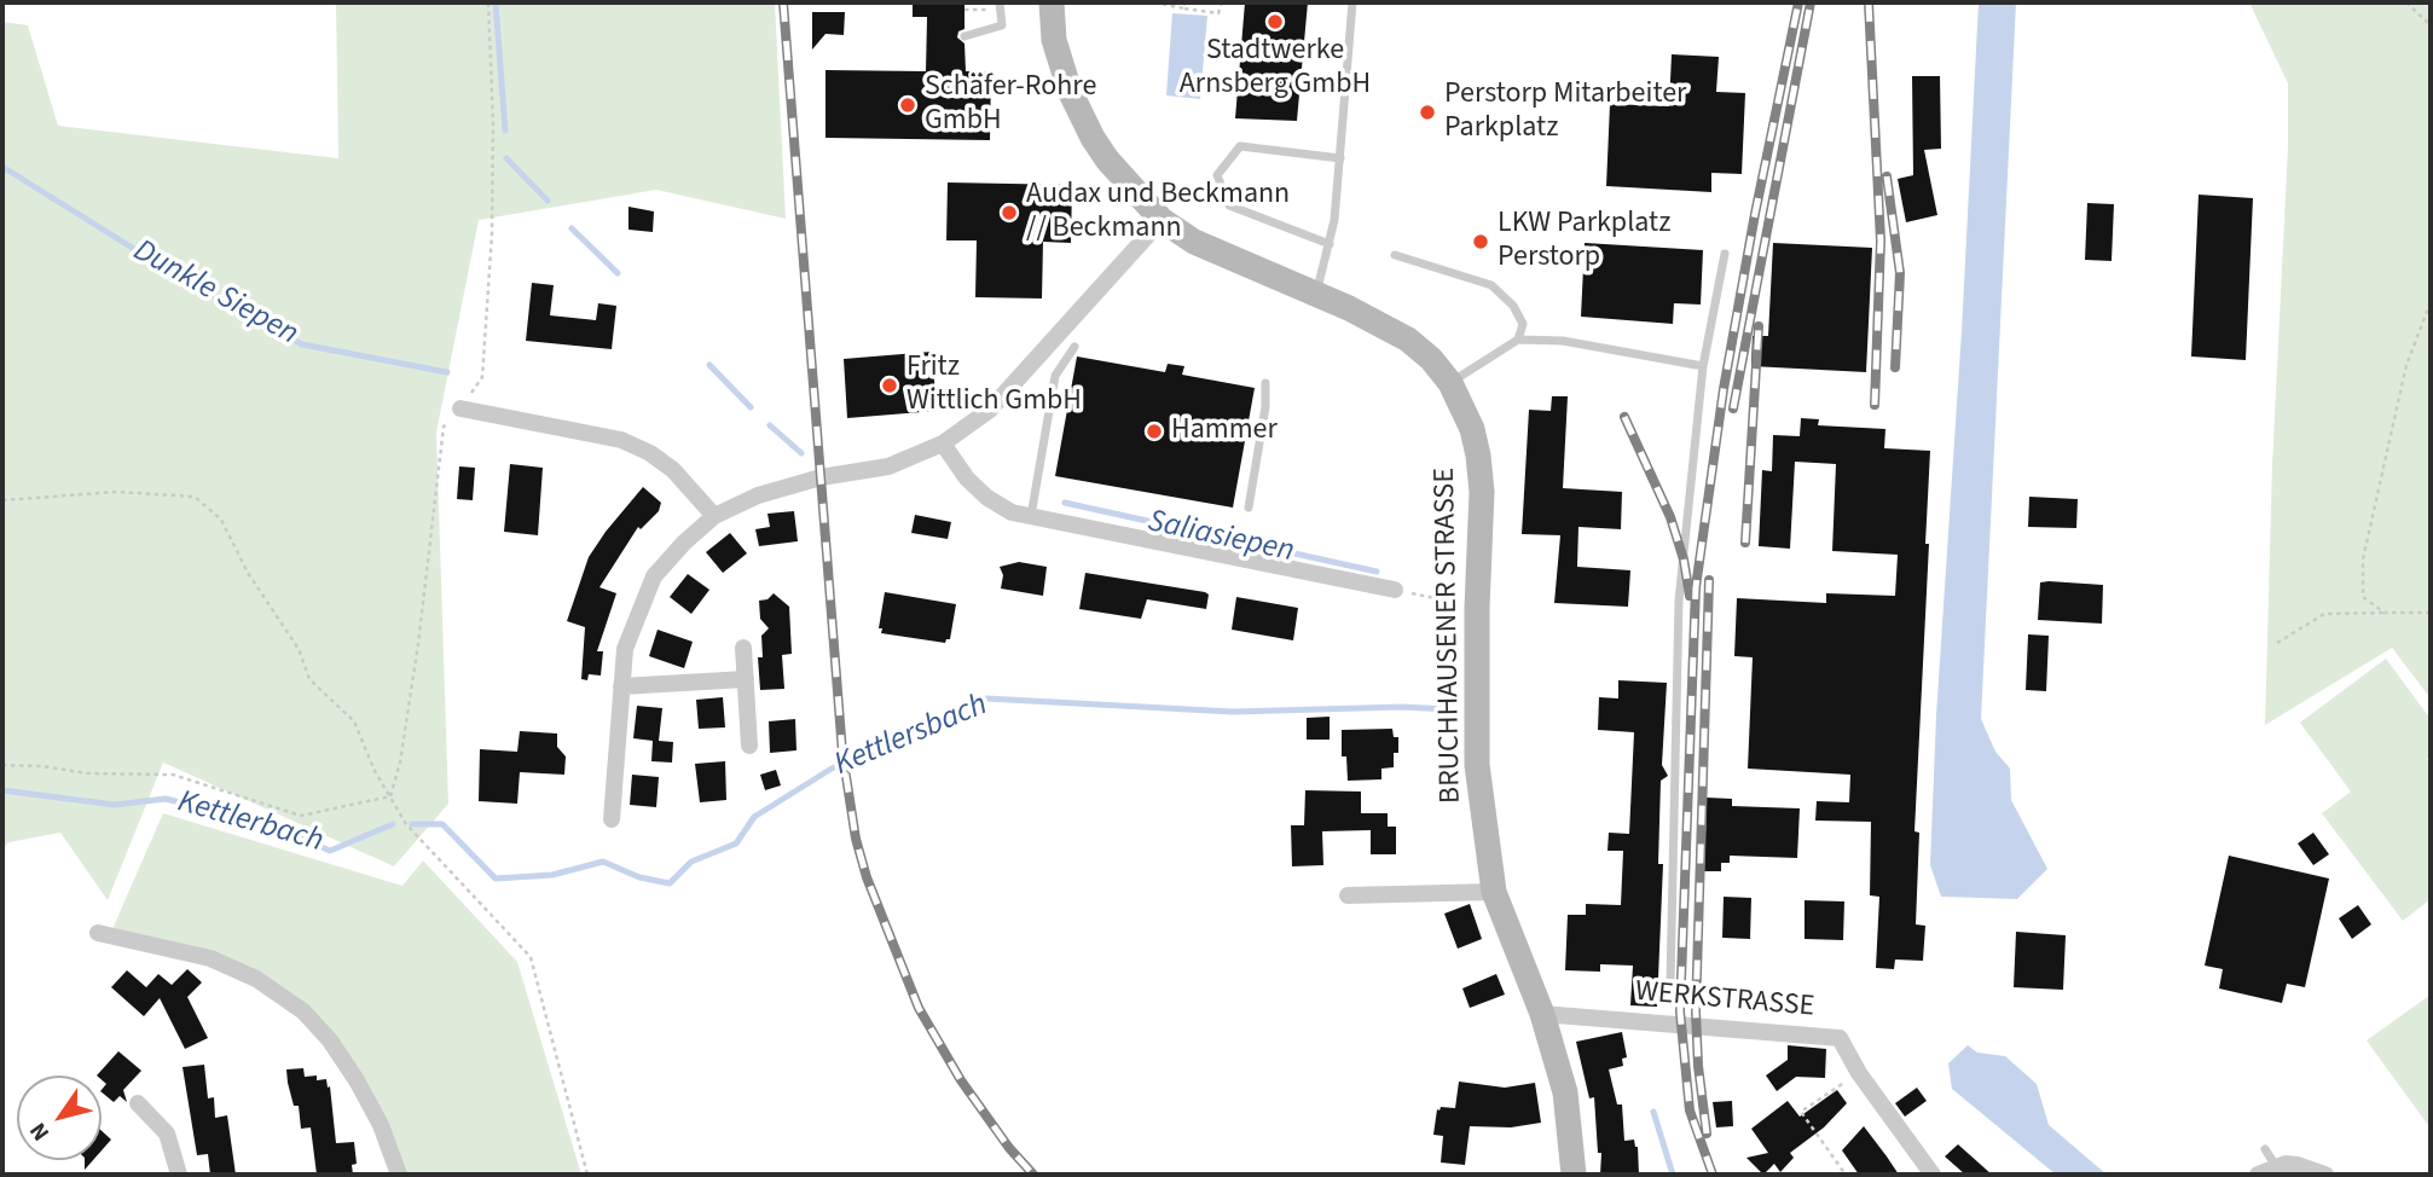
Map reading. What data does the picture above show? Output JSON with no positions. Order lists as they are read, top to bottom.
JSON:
{
  "streets": {
    "street": ["BRUCHHAUSENER STRASSE", "WERKSTRASSE"]
  },
  "crossings": [
    ["BRUCHHAUSENER STRASSE", "WERKSTRASSE"]
  ],
  "water": [
    "Dunkle Siepen",
    "Saliasiepen",
    "Kettlersbach",
    "Kettlerbach"
  ],
  "places": [
    "Stadtwerke Arnsberg GmbH",
    "Schäfer-Rohre GmbH",
    "Perstorp Mitarbeiter Parkplatz",
    "Audax und Beckmann // Beckmann",
    "LKW Parkplatz Perstorp",
    "Fritz Wittlich GmbH",
    "Hammer"
  ],
  "north": "bottom left"
}
